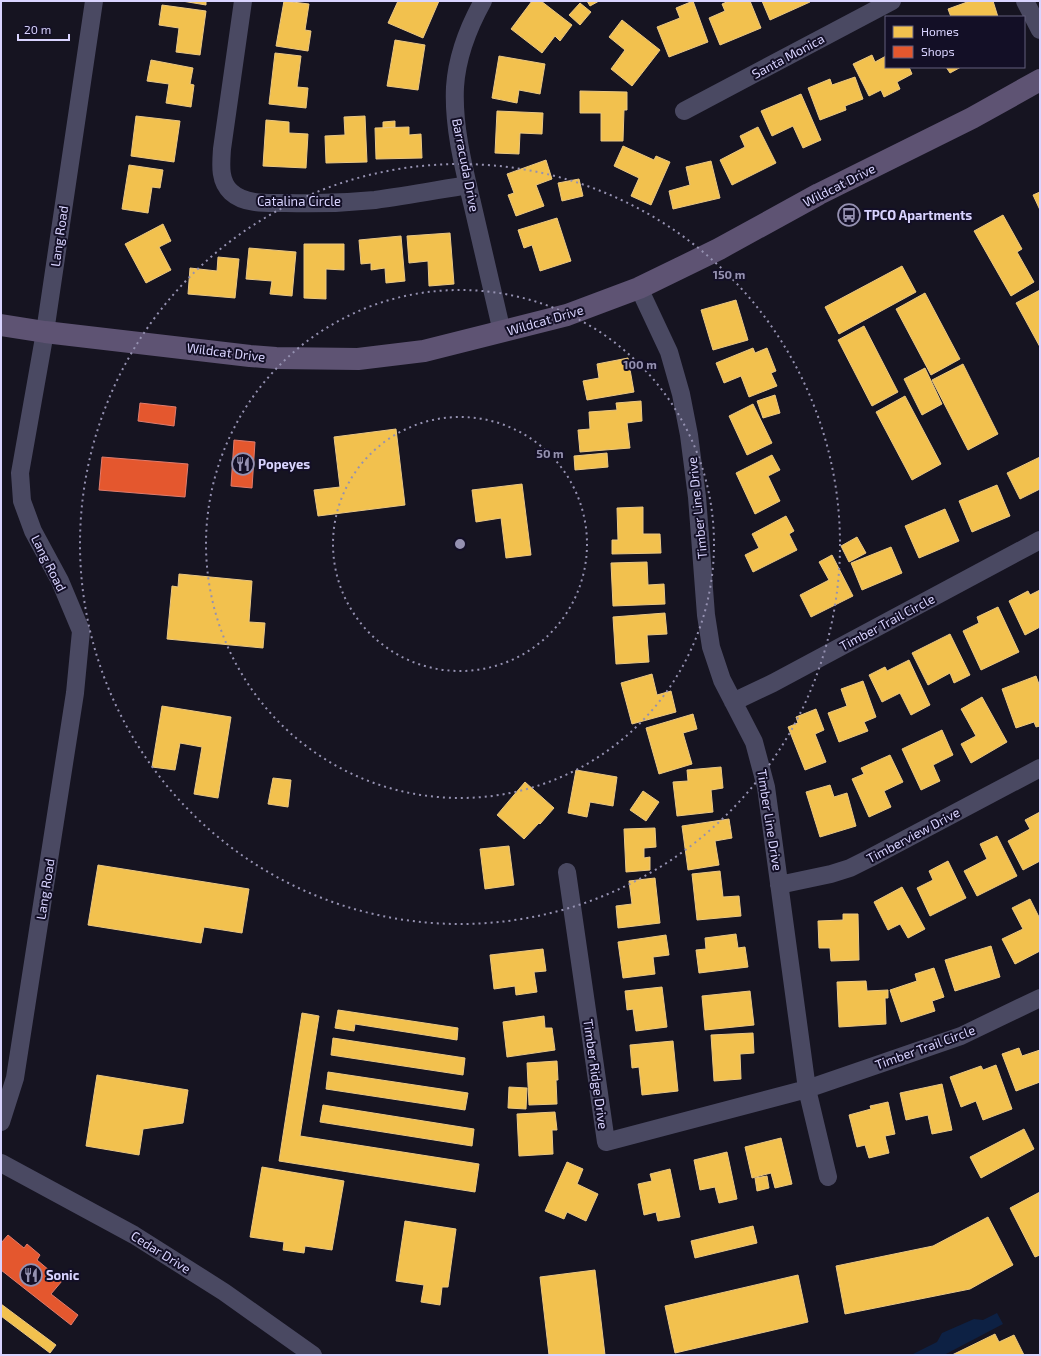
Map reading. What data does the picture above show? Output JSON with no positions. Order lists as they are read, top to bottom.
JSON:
{
  "streets": {
    "main road": ["Wildcat Drive"],
    "street": [
      "Santa Monica",
      "Barracuda Drive",
      "Catalina Circle",
      "Lang Road",
      "Timber Line Drive",
      "Timber Trail Circle",
      "Timberview Drive",
      "Timber Ridge Drive",
      "Cedar Drive"
    ]
  },
  "crossings": [
    ["Barracuda Drive", "Wildcat Drive"],
    ["Barracuda Drive", "Catalina Circle"],
    ["Wildcat Drive", "Lang Road"],
    ["Wildcat Drive", "Timber Line Drive"],
    ["Timber Line Drive", "Timber Trail Circle"],
    ["Timber Line Drive", "Timberview Drive"],
    ["Timber Line Drive", "Timber Ridge Drive"],
    ["Timber Trail Circle", "Timber Ridge Drive"]
  ],
  "places": {
    "bus stop": ["TPCO Apartments"],
    "restaurant": ["Popeyes", "Sonic"]
  },
  "legend": ["Homes", "Shops"],
  "scale_bar": "20 m",
  "rings": ["150 m", "100 m", "50 m"]
}
